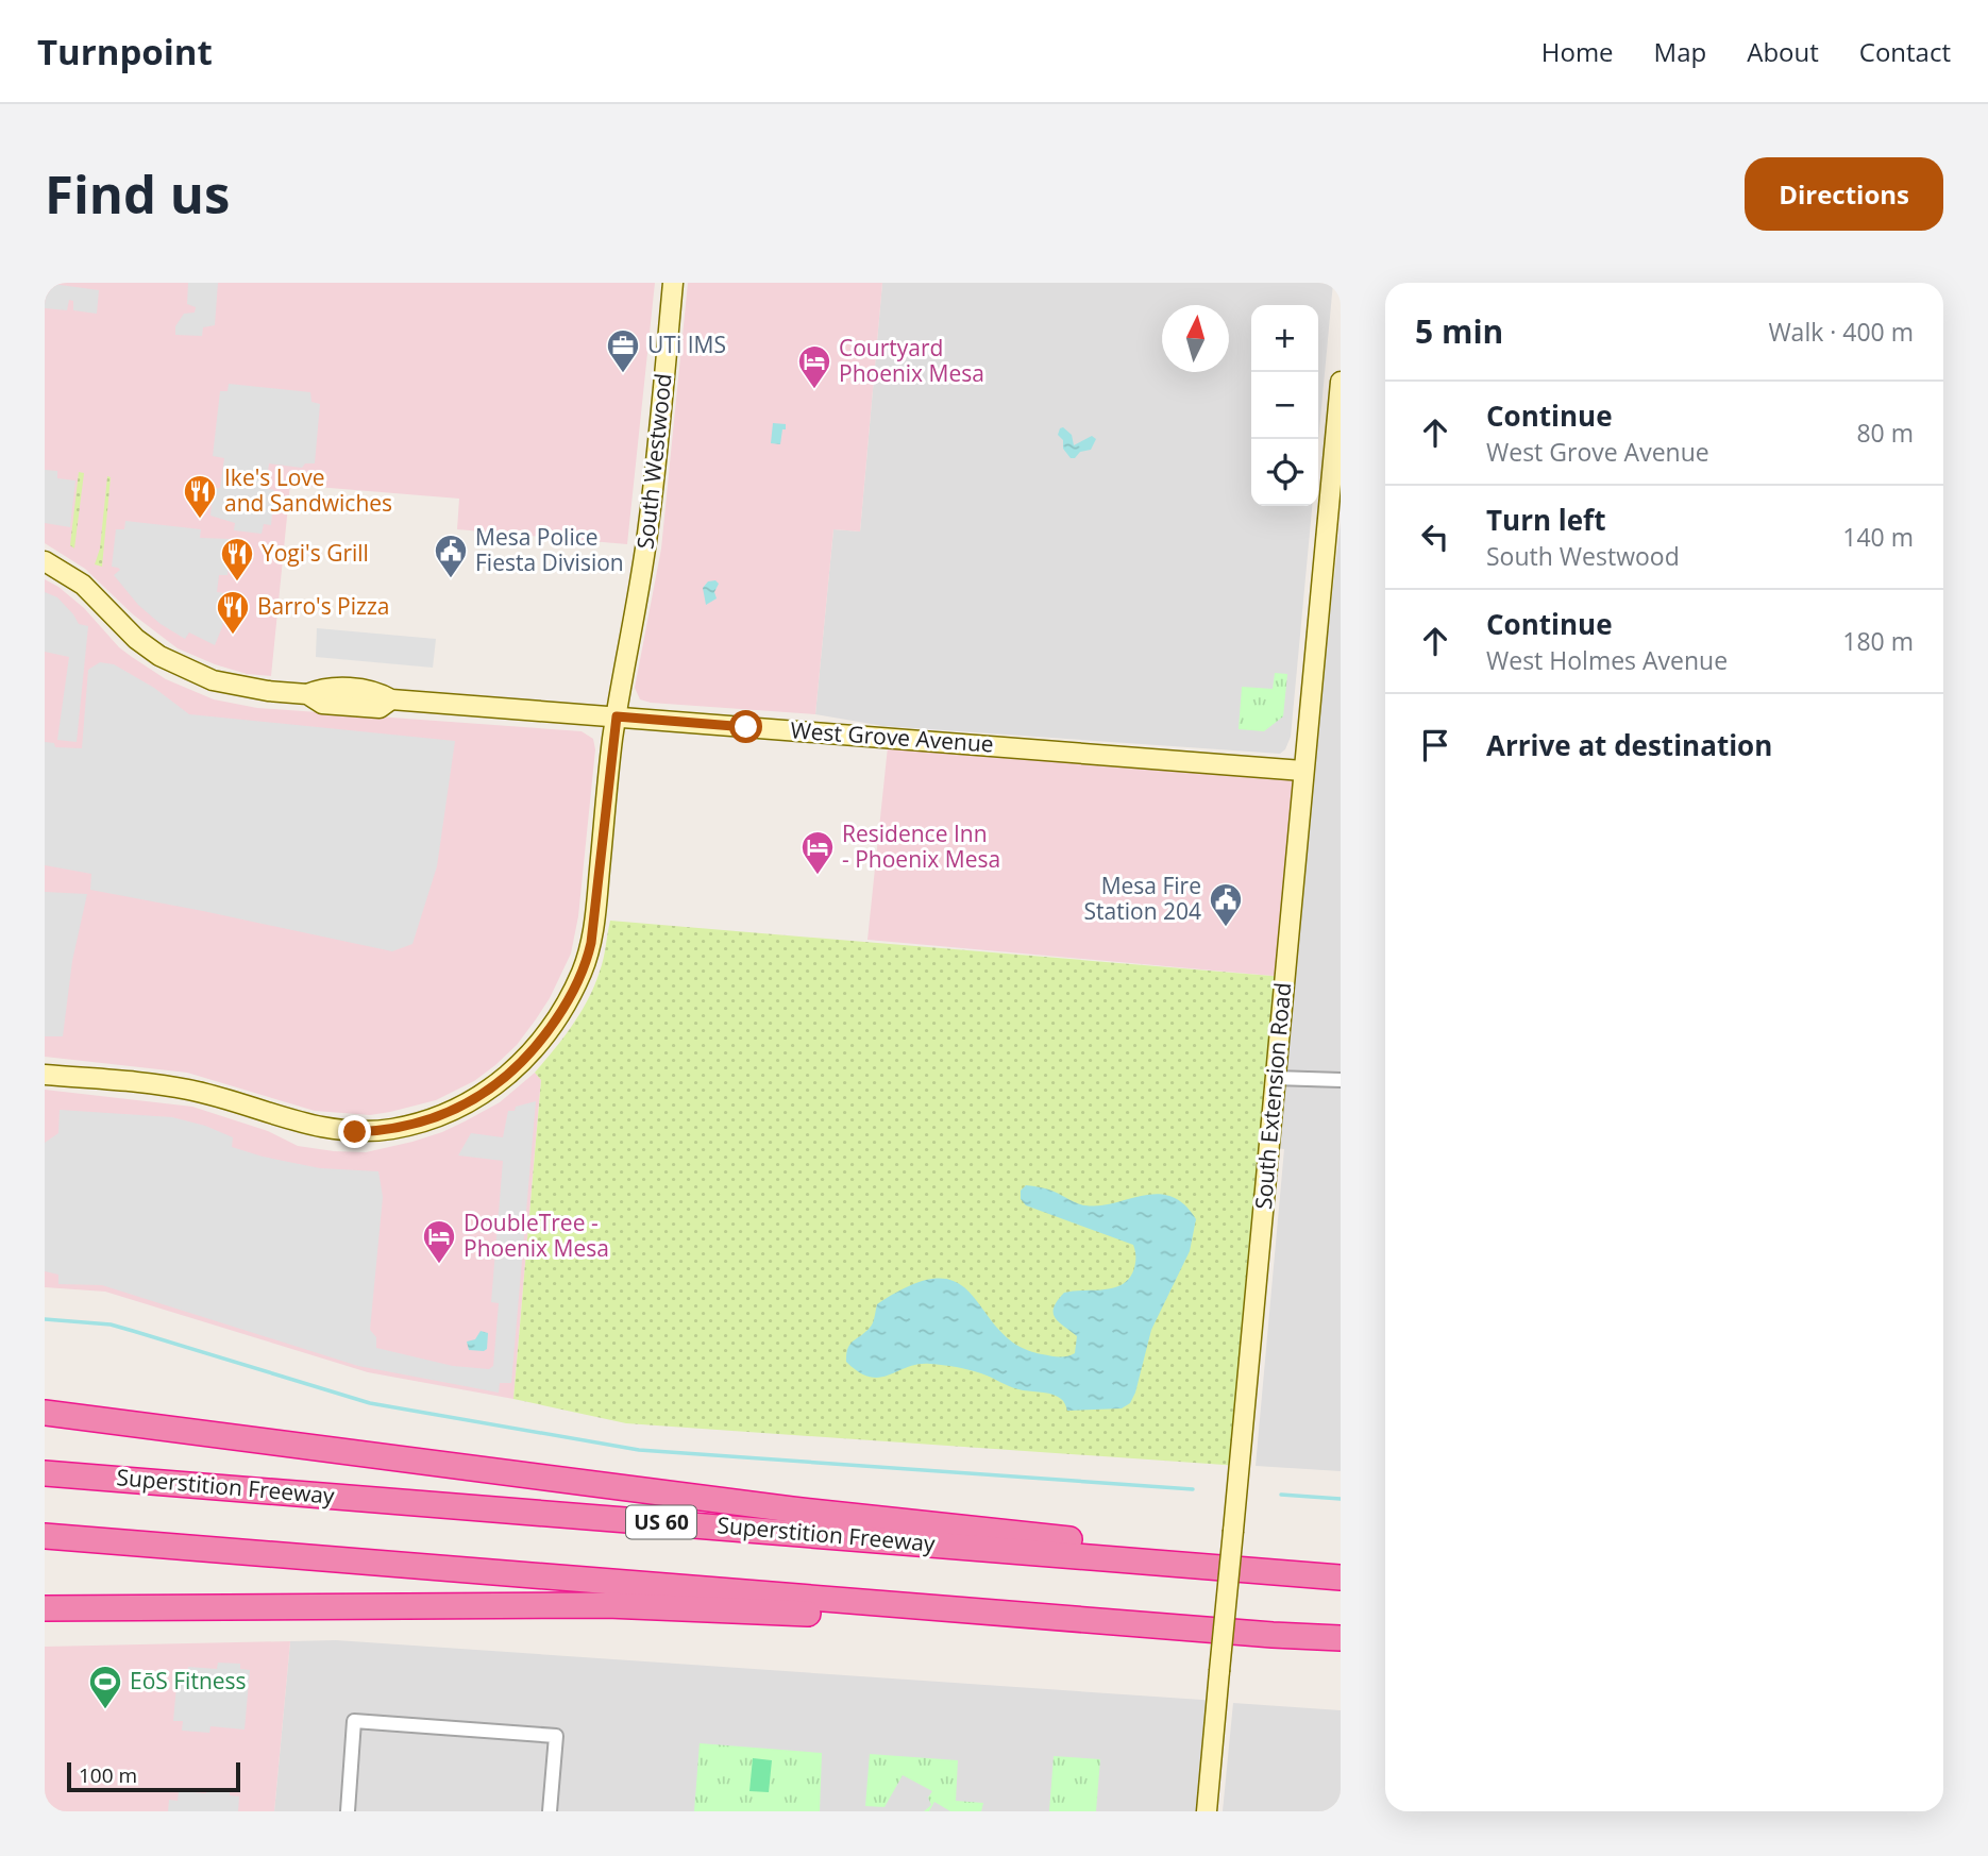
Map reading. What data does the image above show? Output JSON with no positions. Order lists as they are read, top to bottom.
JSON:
{
  "streets": {
    "highway": ["Superstition Freeway", "US 60"],
    "street": ["South Westwood", "West Grove Avenue", "South Extension Road"]
  },
  "crossings": [
    ["South Westwood", "West Grove Avenue"],
    ["West Grove Avenue", "South Extension Road"]
  ],
  "places": {
    "office": ["UTi IMS"],
    "hotel": ["Courtyard Phoenix Mesa", "Residence Inn - Phoenix Mesa", "DoubleTree - Phoenix Mesa"],
    "restaurant": ["Ike's Love and Sandwiches", "Yogi's Grill", "Barro's Pizza"],
    "public building": ["Mesa Police Fiesta Division", "Mesa Fire Station 204"],
    "sports": ["EōS Fitness"]
  },
  "scale_bar": "100 m",
  "north": "top",
  "page": {
    "header": "Turnpoint",
    "nav": [
      "Home",
      "Map",
      "About",
      "Contact"
    ],
    "buttons": "Directions",
    "title": "Find us",
    "heading": ["5 min", "Walk · 400 m"],
    "map_buttons": ["+", "−"],
    "list": [
      ["Continue", "West Grove Avenue", "80 m"],
      ["Turn left", "South Westwood", "140 m"],
      ["Continue", "West Holmes Avenue", "180 m"],
      "Arrive at destination"
    ],
    "scale": "100 m"
  }
}
